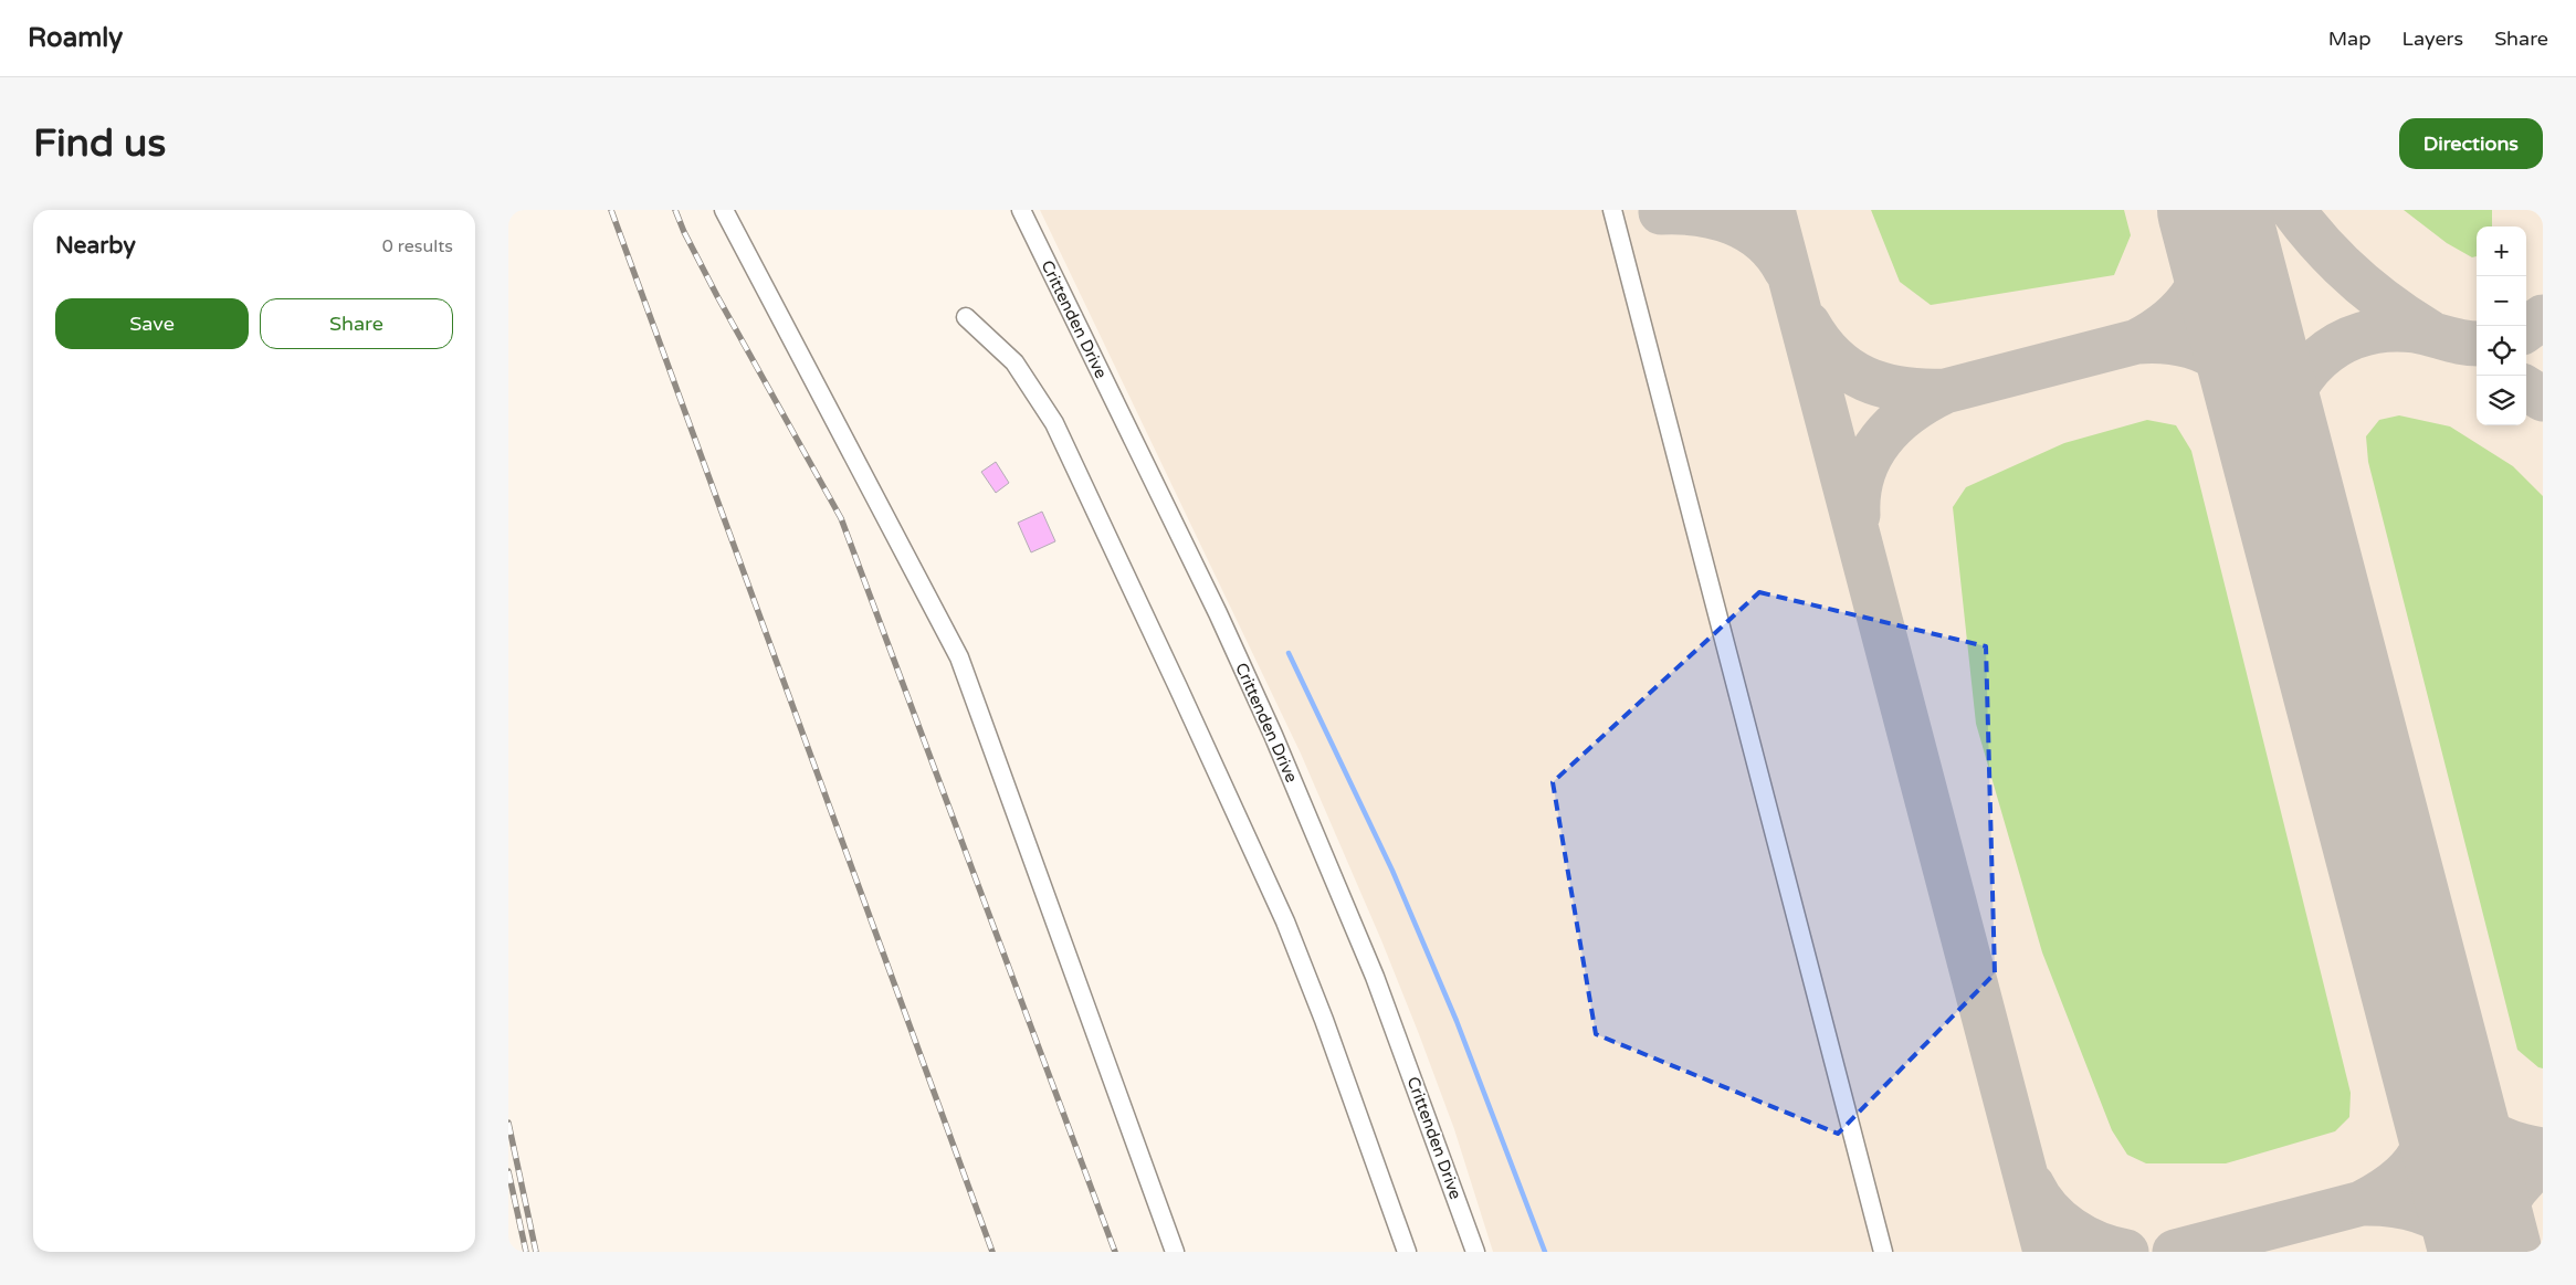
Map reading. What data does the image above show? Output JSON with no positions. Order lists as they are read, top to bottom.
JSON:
{
  "streets": {
    "street": ["Crittenden Drive"]
  },
  "page": {
    "header": "Roamly",
    "nav": ["Map", "Layers", "Share"],
    "buttons": [
      "Directions",
      ["Save", "Share"]
    ],
    "title": "Find us",
    "heading": ["Nearby", "0 results"],
    "map_buttons": ["+", "−"]
  }
}
